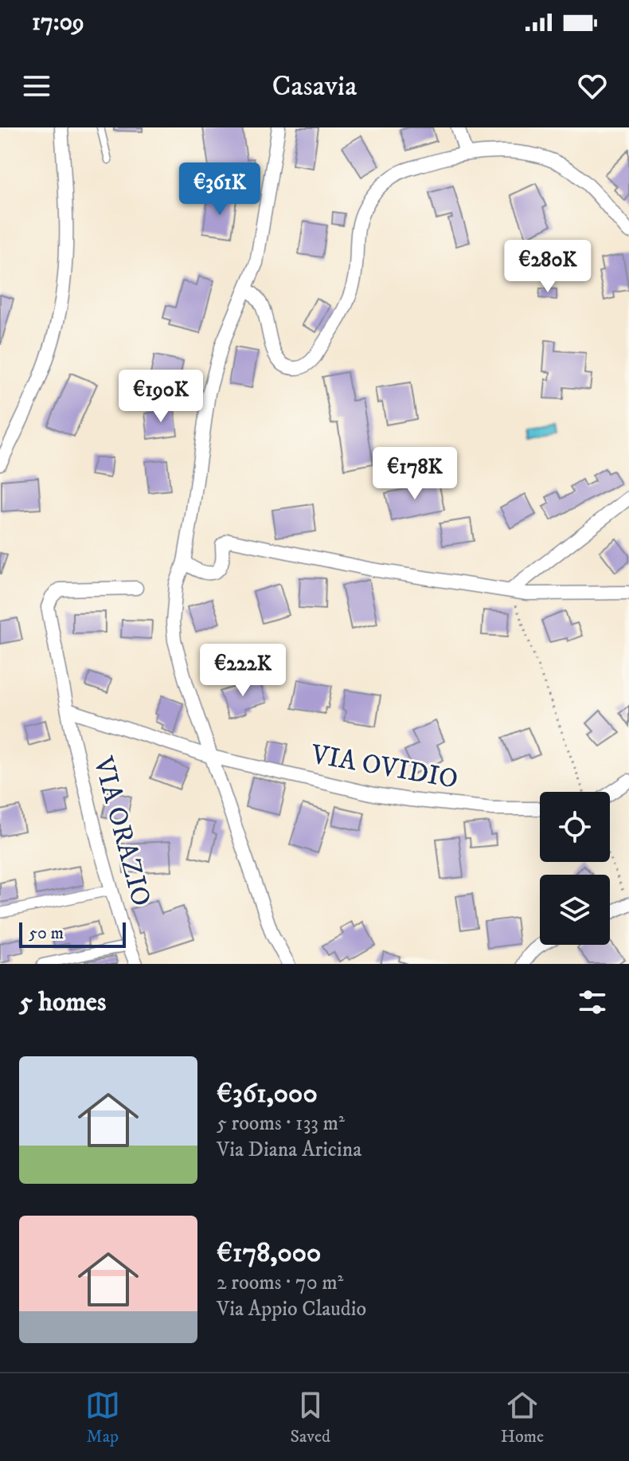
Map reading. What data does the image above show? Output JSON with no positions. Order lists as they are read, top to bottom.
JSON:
{
  "streets": {
    "street": ["VIA OVIDIO", "VIA ORAZIO"]
  },
  "crossings": [
    ["VIA OVIDIO", "VIA ORAZIO"]
  ],
  "scale_bar": "50 m",
  "page": {
    "status": "17:09",
    "header": "Casavia",
    "price": [
      "€361K",
      "€280K",
      "€190K",
      "€178K",
      "€222K"
    ],
    "scale": "50 m",
    "heading": "5 homes",
    "list": [
      {
        "name": "€361,000",
        "note": "5 rooms · 133 m² · Via Diana Aricina"
      },
      {
        "name": "€178,000",
        "note": "2 rooms · 70 m² · Via Appio Claudio"
      }
    ],
    "tabs": ["Map", "Saved", "Home"]
  }
}
